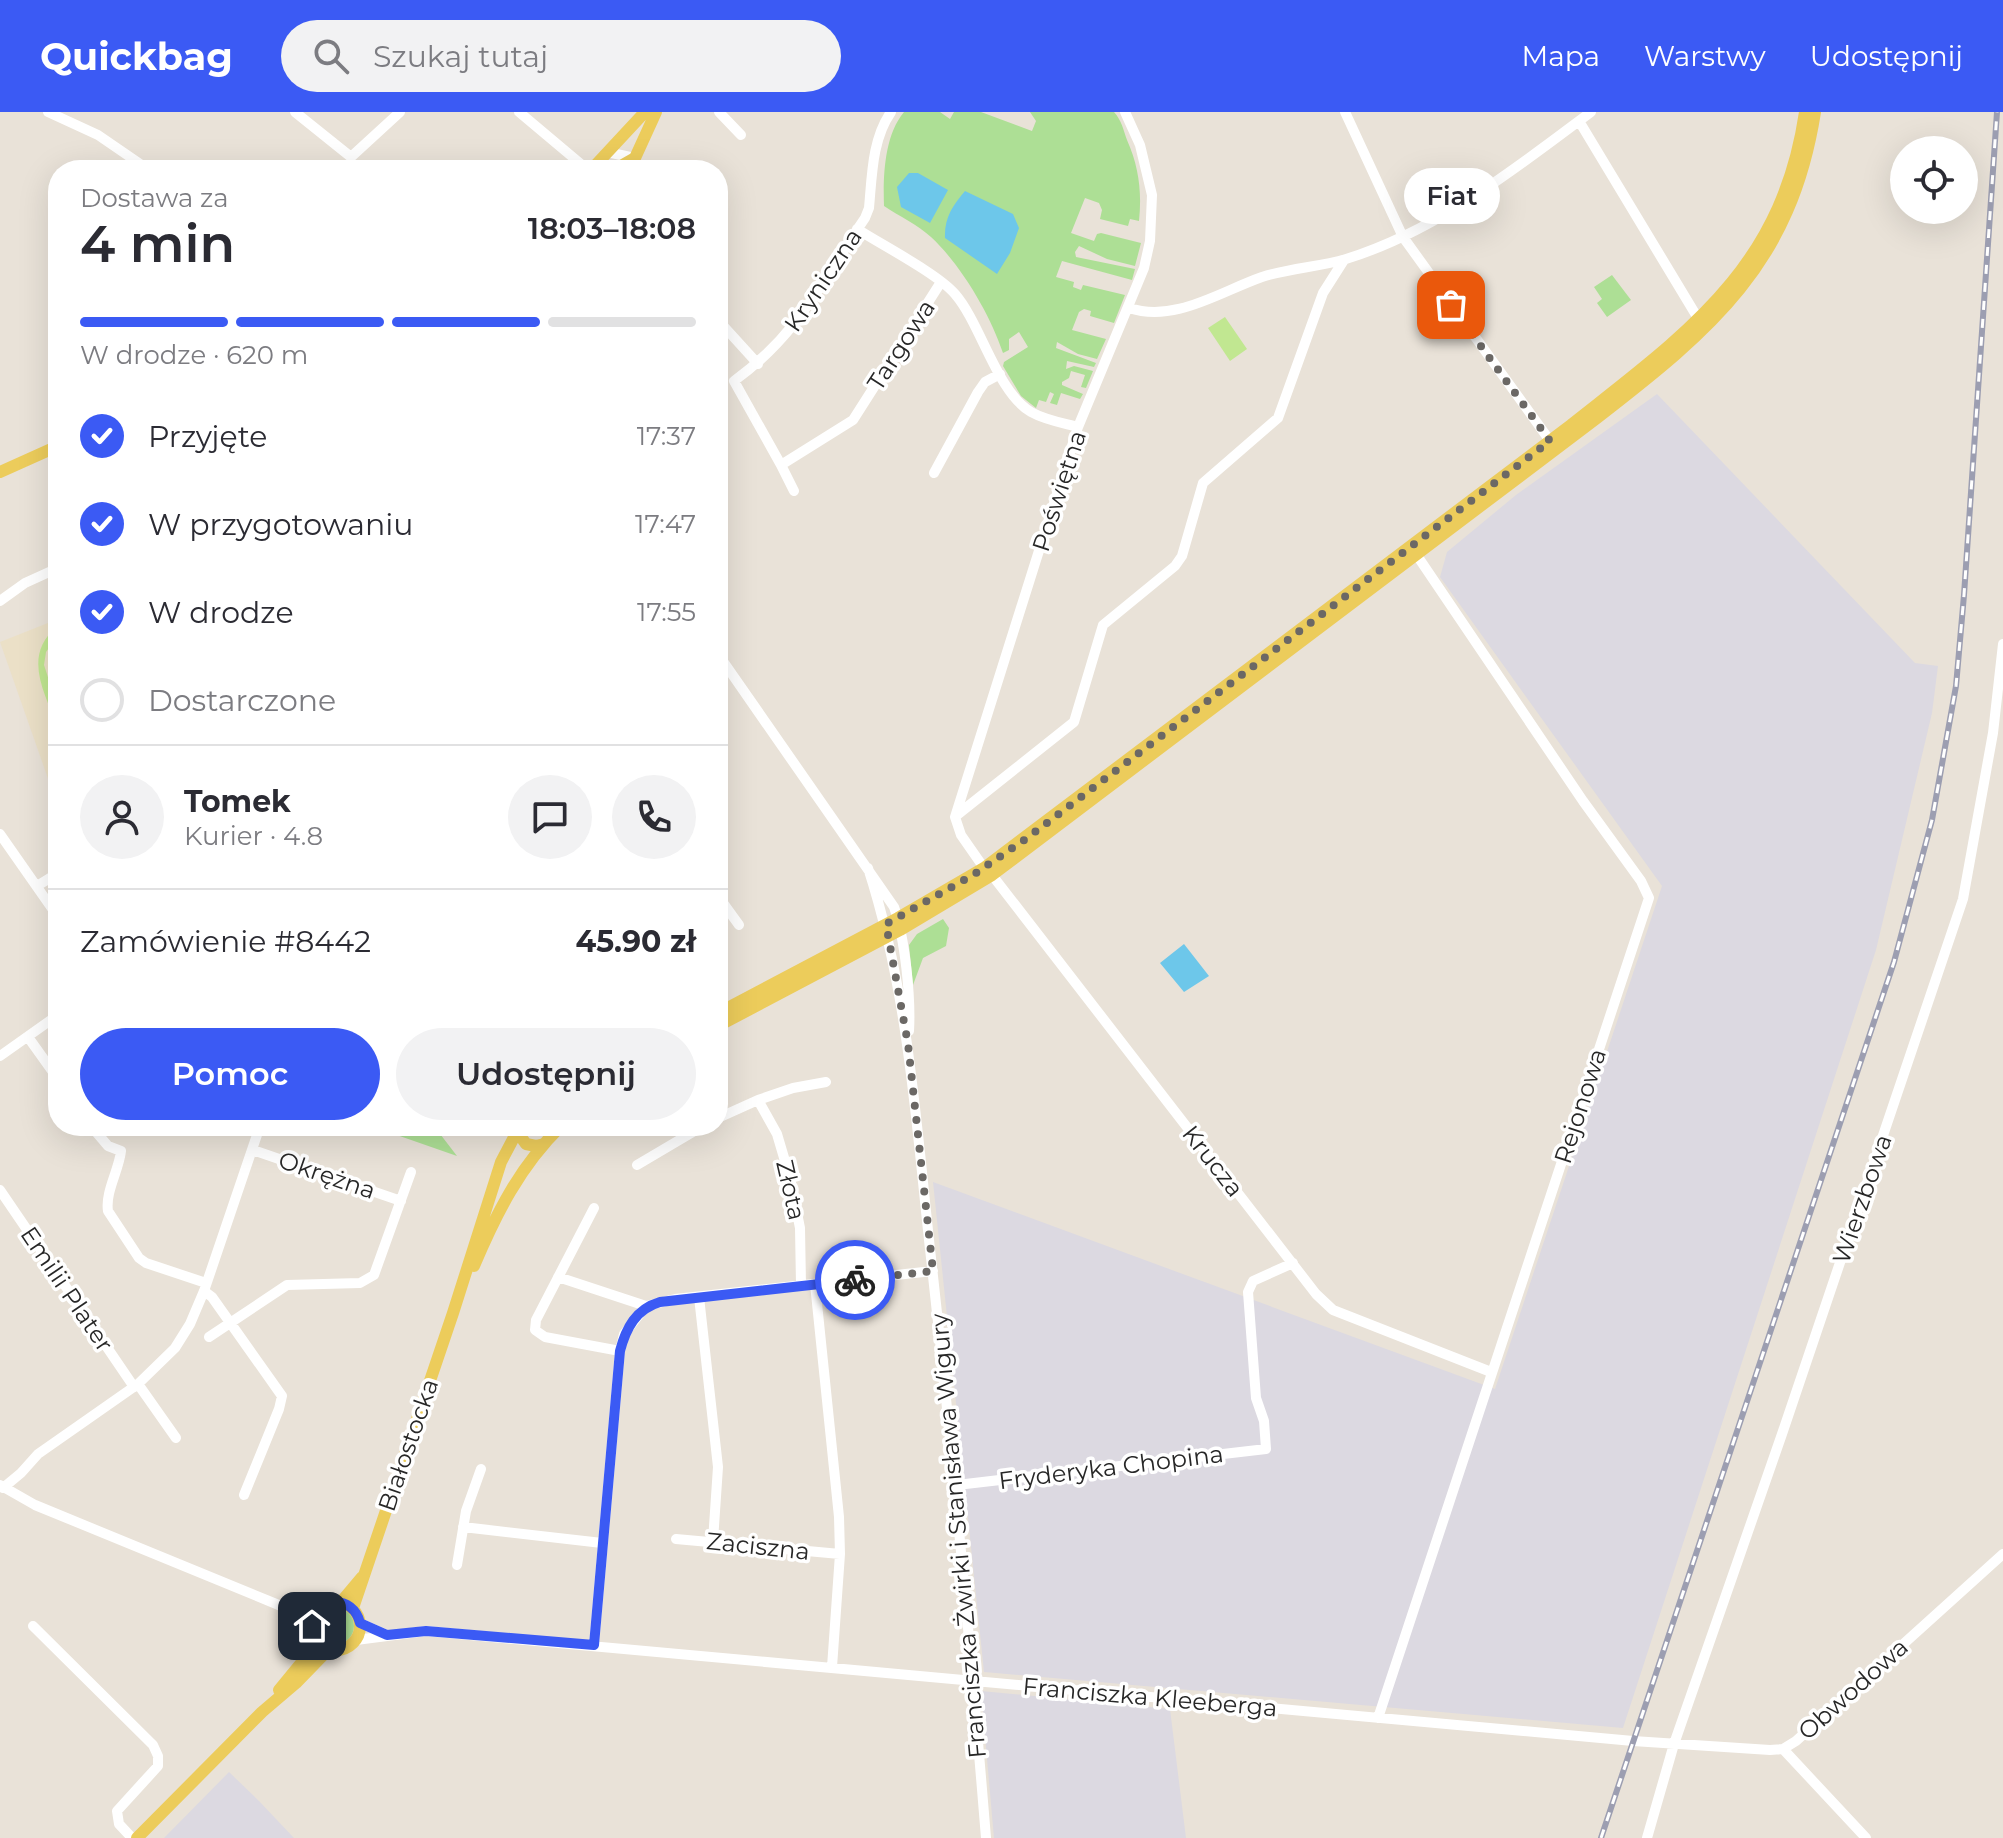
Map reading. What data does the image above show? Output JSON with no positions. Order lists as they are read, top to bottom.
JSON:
{
  "streets": {
    "main road": ["Białostocka"],
    "street": [
      "Kryniczna",
      "Targowa",
      "Poświętna",
      "Rejonowa",
      "Krucza",
      "Okrężna",
      "Złota",
      "Wierzbowa",
      "Emilii Plater",
      "Fryderyka Chopina",
      "Franciszka Żwirki i Stanisława Wigury",
      "Zaciszna",
      "Obwodowa",
      "Franciszka Kleeberga"
    ]
  },
  "crossings": [
    ["Kryniczna", "Targowa"],
    ["Rejonowa", "Krucza"],
    ["Rejonowa", "Franciszka Kleeberga"],
    ["Krucza", "Fryderyka Chopina"],
    ["Wierzbowa", "Obwodowa"],
    ["Wierzbowa", "Franciszka Kleeberga"],
    ["Białostocka", "Franciszka Kleeberga"],
    ["Fryderyka Chopina", "Franciszka Żwirki i Stanisława Wigury"],
    ["Franciszka Żwirki i Stanisława Wigury", "Franciszka Kleeberga"],
    ["Obwodowa", "Franciszka Kleeberga"]
  ],
  "places": ["Fiat"],
  "page": {
    "header": "Quickbag",
    "search": "Szukaj tutaj",
    "nav": ["Mapa", "Warstwy", "Udostępnij"],
    "heading": ["4 min", "Dostawa za", "18:03–18:08"],
    "panel": [
      "Tomek",
      "Kurier · 4.8",
      "Zamówienie #8442",
      "45.90 zł"
    ],
    "bubble": "Fiat",
    "bar": "W drodze · 620 m",
    "list": [
      ["Przyjęte", "17:37"],
      ["W przygotowaniu", "17:47"],
      ["W drodze", "17:55"],
      "Dostarczone"
    ],
    "buttons": ["Pomoc", "Udostępnij"]
  }
}
